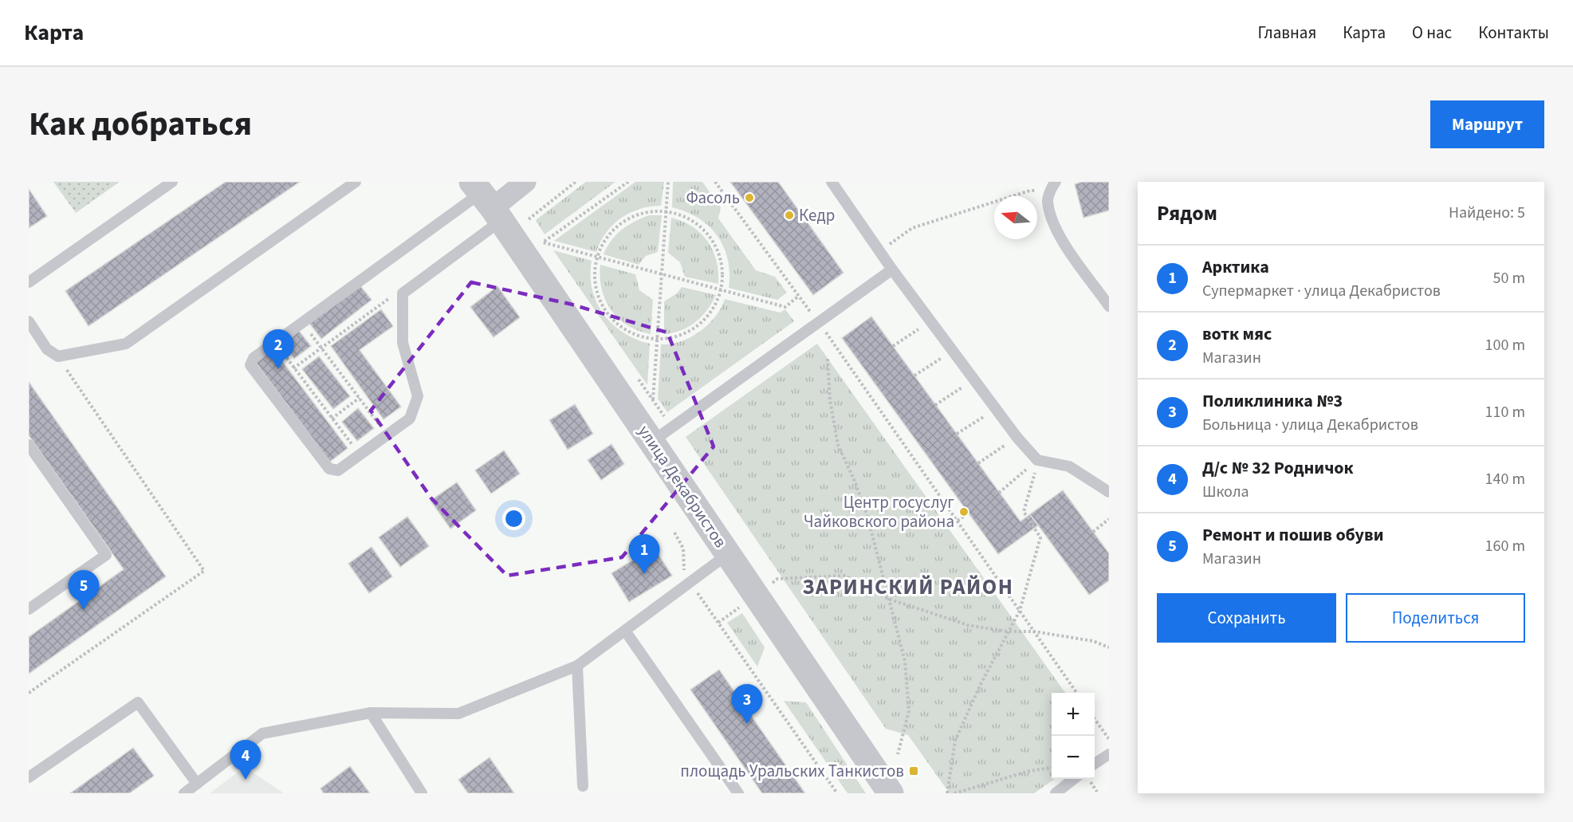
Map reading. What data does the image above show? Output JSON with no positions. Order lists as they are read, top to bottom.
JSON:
{
  "streets": {
    "street": ["улица Декабристов"]
  },
  "districts": ["ЗАРИНСКИЙ РАЙОН"],
  "places": {
    "other": ["Фасоль", "Кедр", "Центр госуслуг Чайковского района"],
    "transit": ["площадь Уральских Танкистов"]
  },
  "north": "left",
  "page": {
    "header": "Карта",
    "nav": [
      "Главная",
      "Карта",
      "О нас",
      "Контакты"
    ],
    "title": "Как добраться",
    "buttons": [
      "Маршрут",
      ["Сохранить", "Поделиться"]
    ],
    "heading": ["Рядом", "Найдено: 5"],
    "list": [
      {
        "mark": "1",
        "name": "Арктика",
        "note": "Супермаркет · улица Декабристов",
        "value": "50 m"
      },
      {
        "mark": "2",
        "name": "вотк мяс",
        "note": "Магазин",
        "value": "100 m"
      },
      {
        "mark": "3",
        "name": "Поликлиника №3",
        "note": "Больница · улица Декабристов",
        "value": "110 m"
      },
      {
        "mark": "4",
        "name": "Д/с № 32 Родничок",
        "note": "Школа",
        "value": "140 m"
      },
      {
        "mark": "5",
        "name": "Ремонт и пошив обуви",
        "note": "Магазин",
        "value": "160 m"
      }
    ],
    "pins": [
      "2",
      "1",
      "5",
      "3",
      "4"
    ],
    "map_buttons": ["+", "−"]
  }
}
